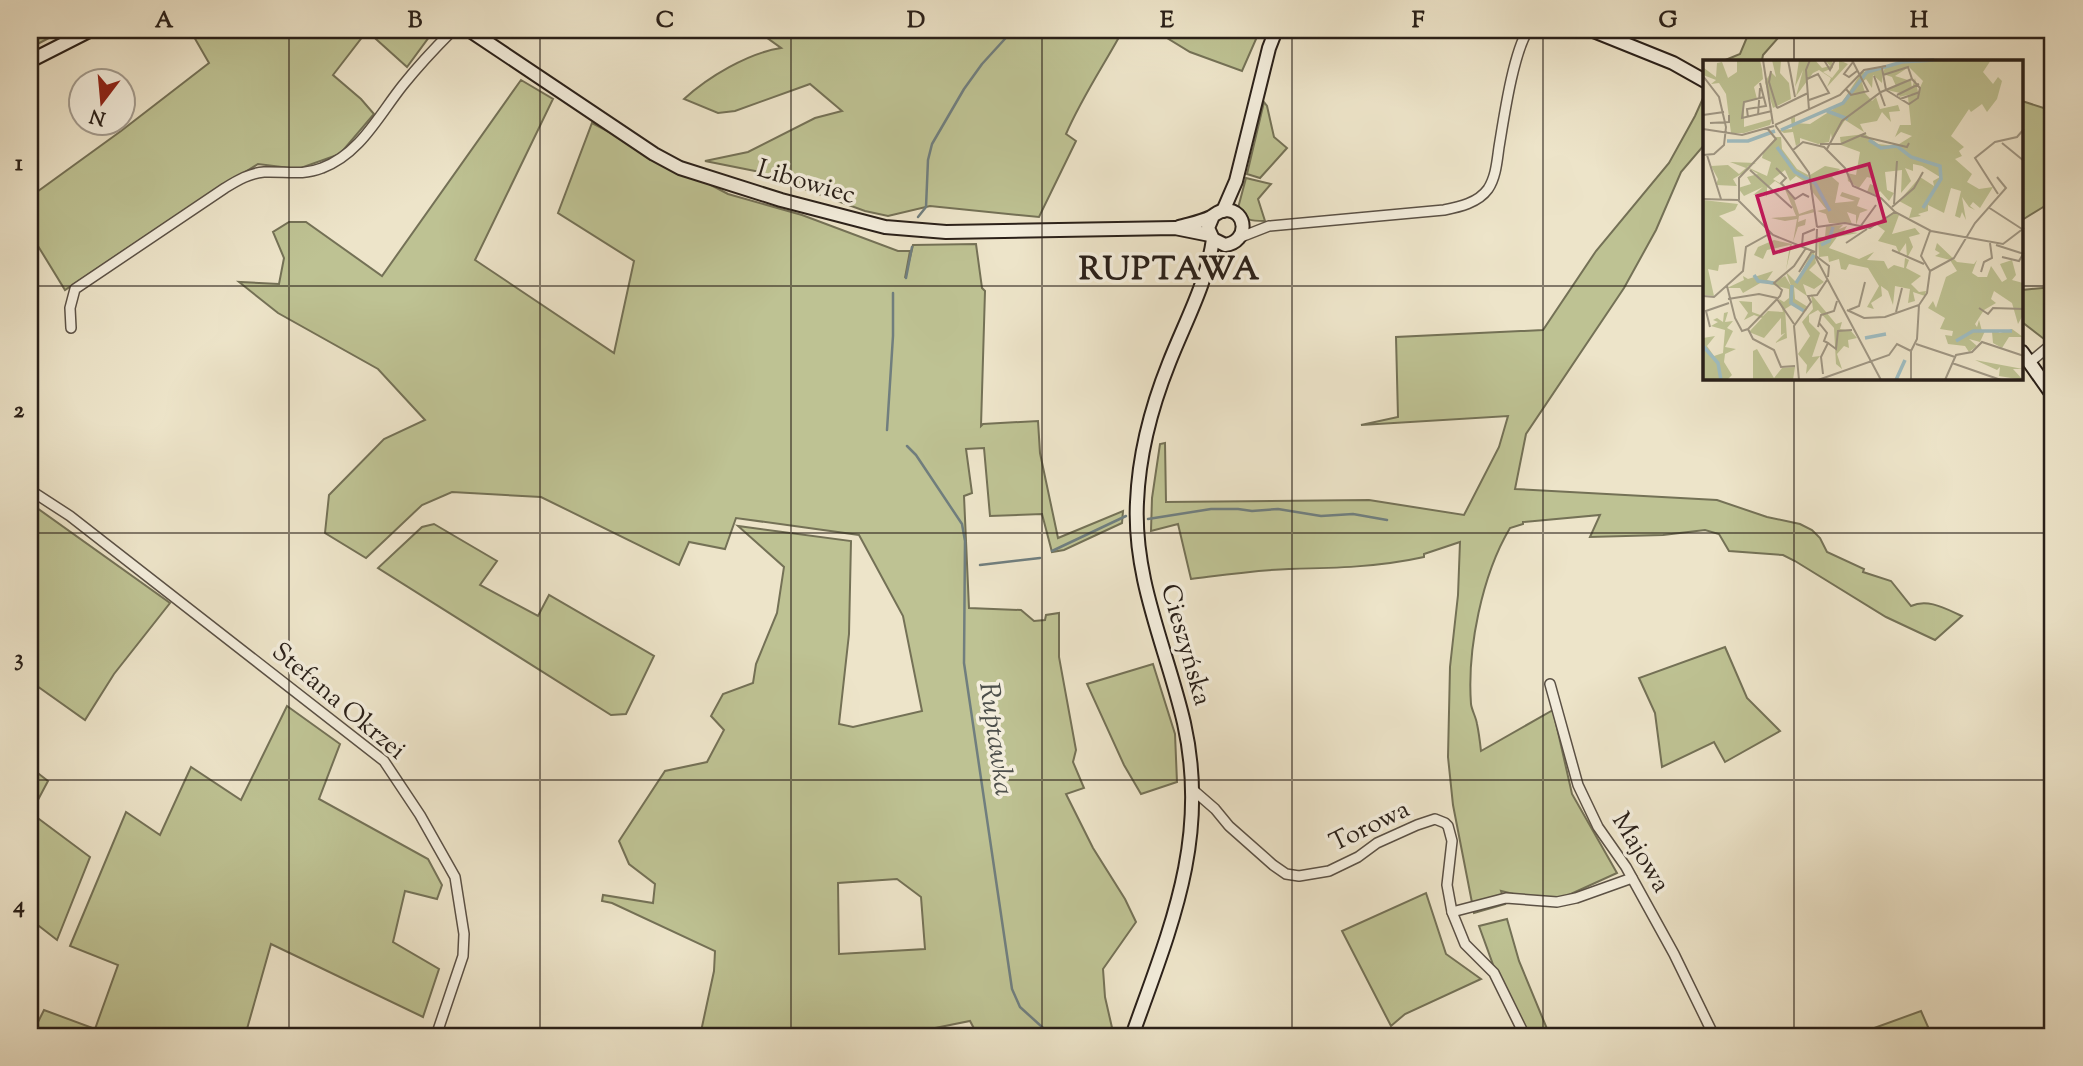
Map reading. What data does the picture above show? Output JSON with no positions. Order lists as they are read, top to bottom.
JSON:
{
  "streets": {
    "main road": ["Libowiec", "Cieszyńska"],
    "street": ["Stefana Okrzei", "Torowa", "Majowa"]
  },
  "crossings": [
    ["Libowiec", "Cieszyńska"],
    ["Cieszyńska", "Torowa"]
  ],
  "districts": ["RUPTAWA"],
  "water": ["Ruptawka"],
  "north": "bottom",
  "grid": {
    "columns": [
      "A",
      "B",
      "C",
      "D",
      "E",
      "F",
      "G",
      "H"
    ],
    "rows": [
      "1",
      "2",
      "3",
      "4"
    ]
  }
}
